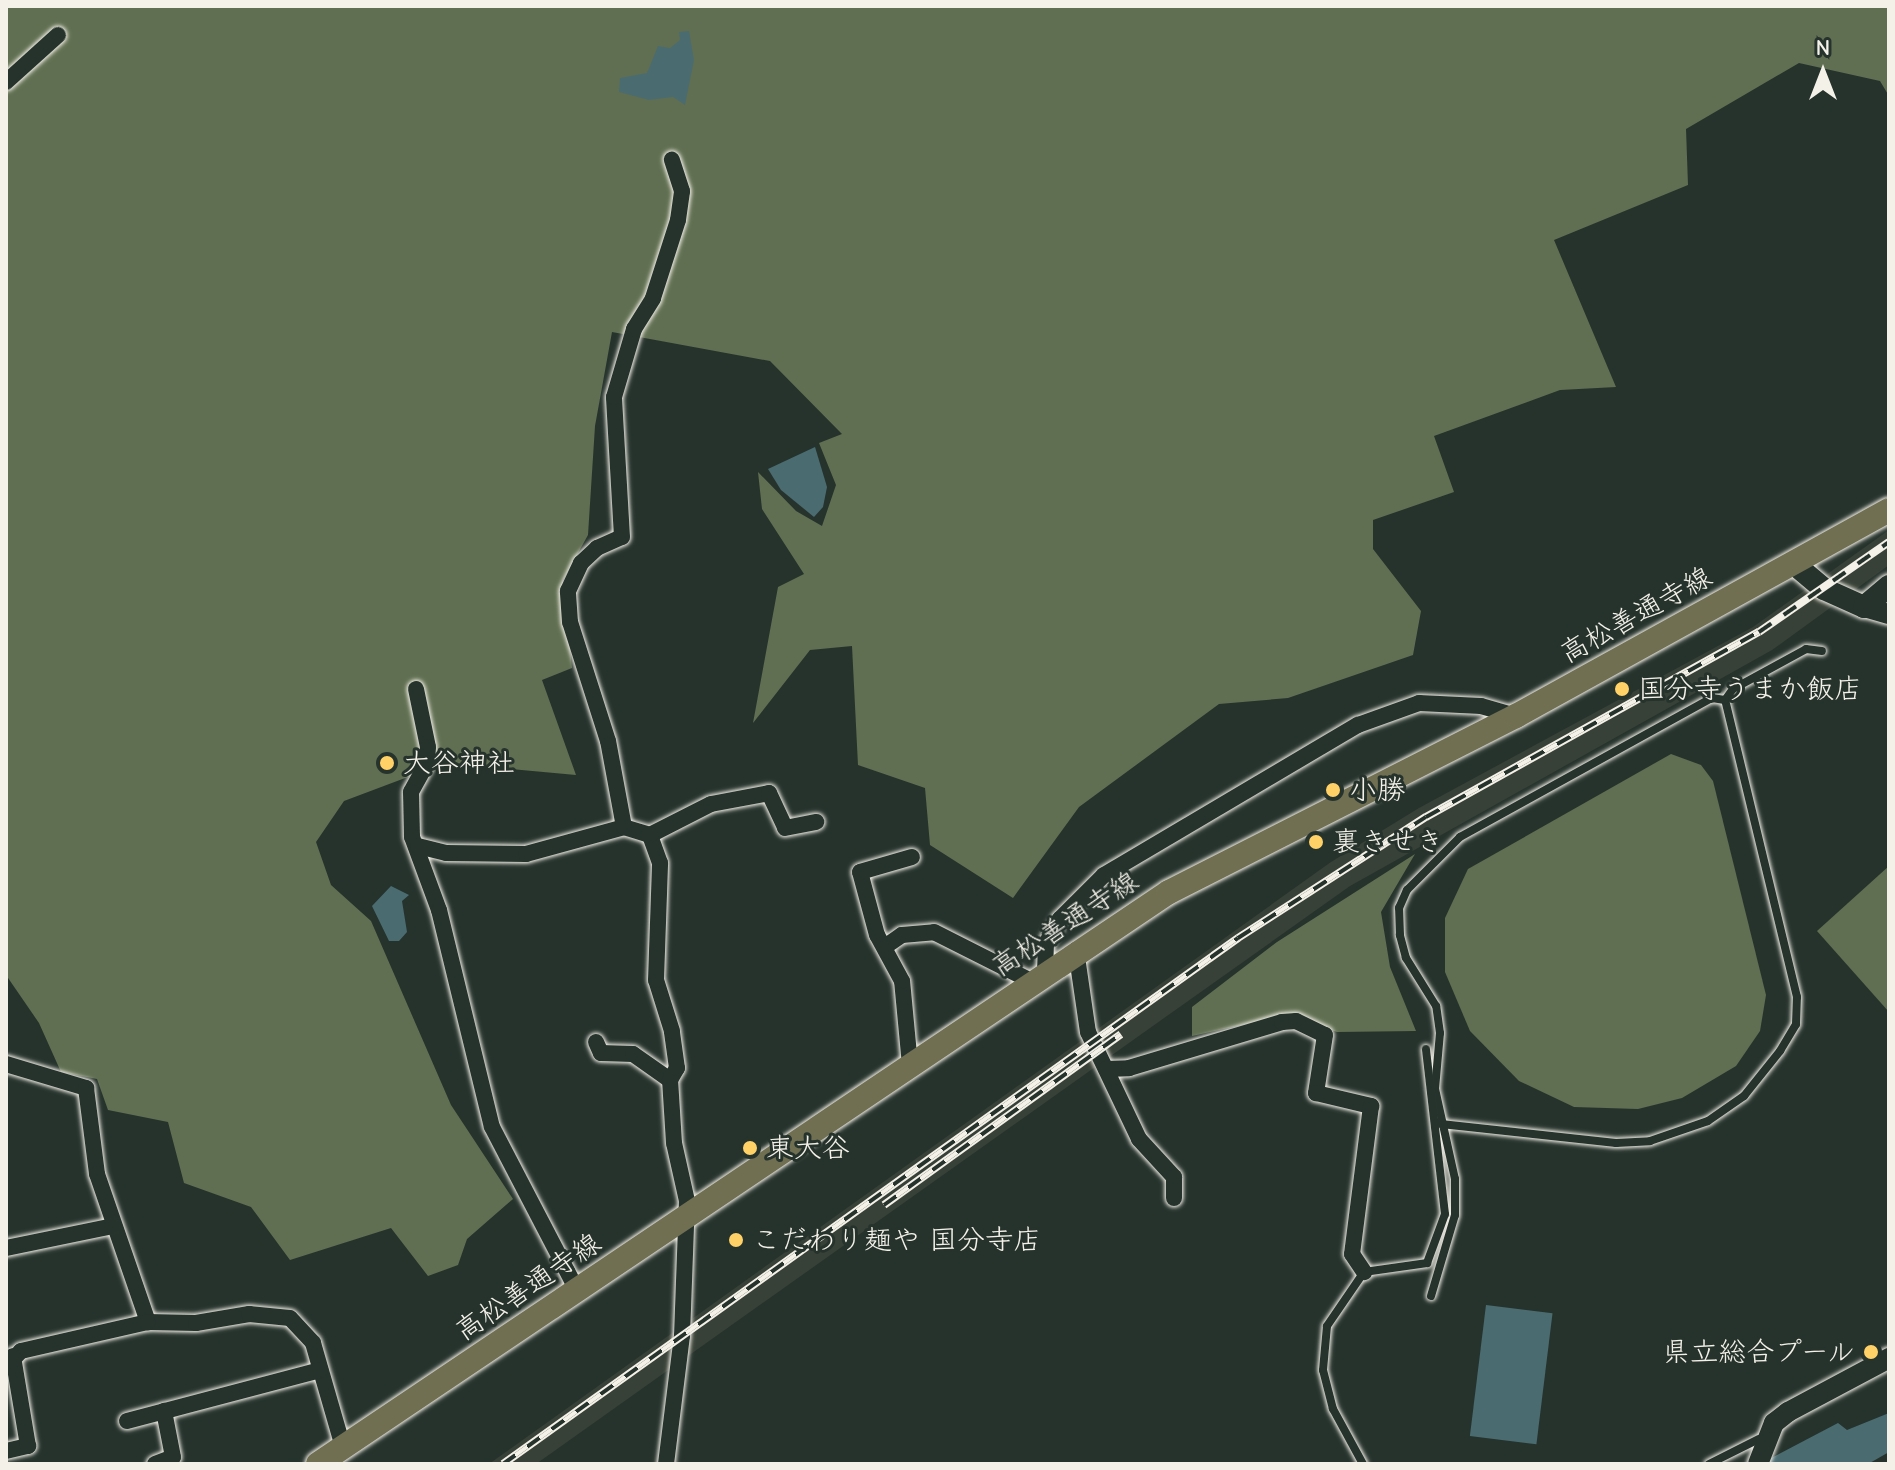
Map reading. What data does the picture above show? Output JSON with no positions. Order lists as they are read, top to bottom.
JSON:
{
  "streets": {
    "main road": ["高松善通寺線"]
  },
  "places": [
    "国分寺うまか飯店",
    "大谷神社",
    "小勝",
    "裏きせき",
    "東大谷",
    "こだわり麺や 国分寺店",
    "県立総合プール"
  ],
  "north": "top"
}
